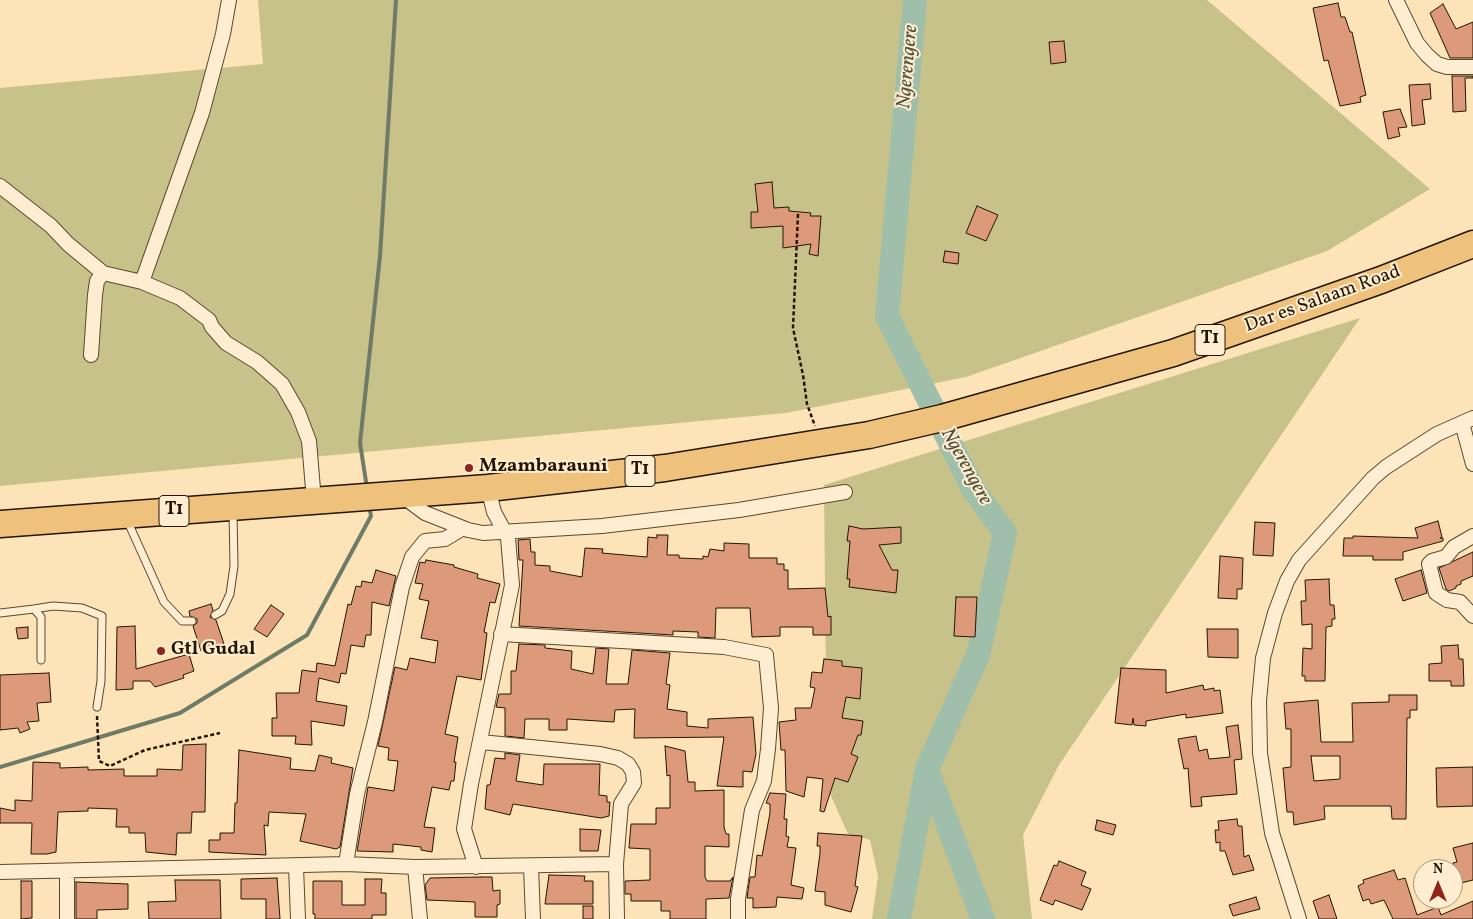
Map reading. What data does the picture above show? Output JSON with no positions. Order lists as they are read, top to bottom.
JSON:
{
  "streets": {
    "highway": ["Dar es Salaam Road", "T1"]
  },
  "crossings": [
    ["Dar es Salaam Road", "T1"]
  ],
  "water": ["Ngerengere"],
  "places": ["Mzambarauni", "Gtl Gudal"],
  "north": "top"
}
